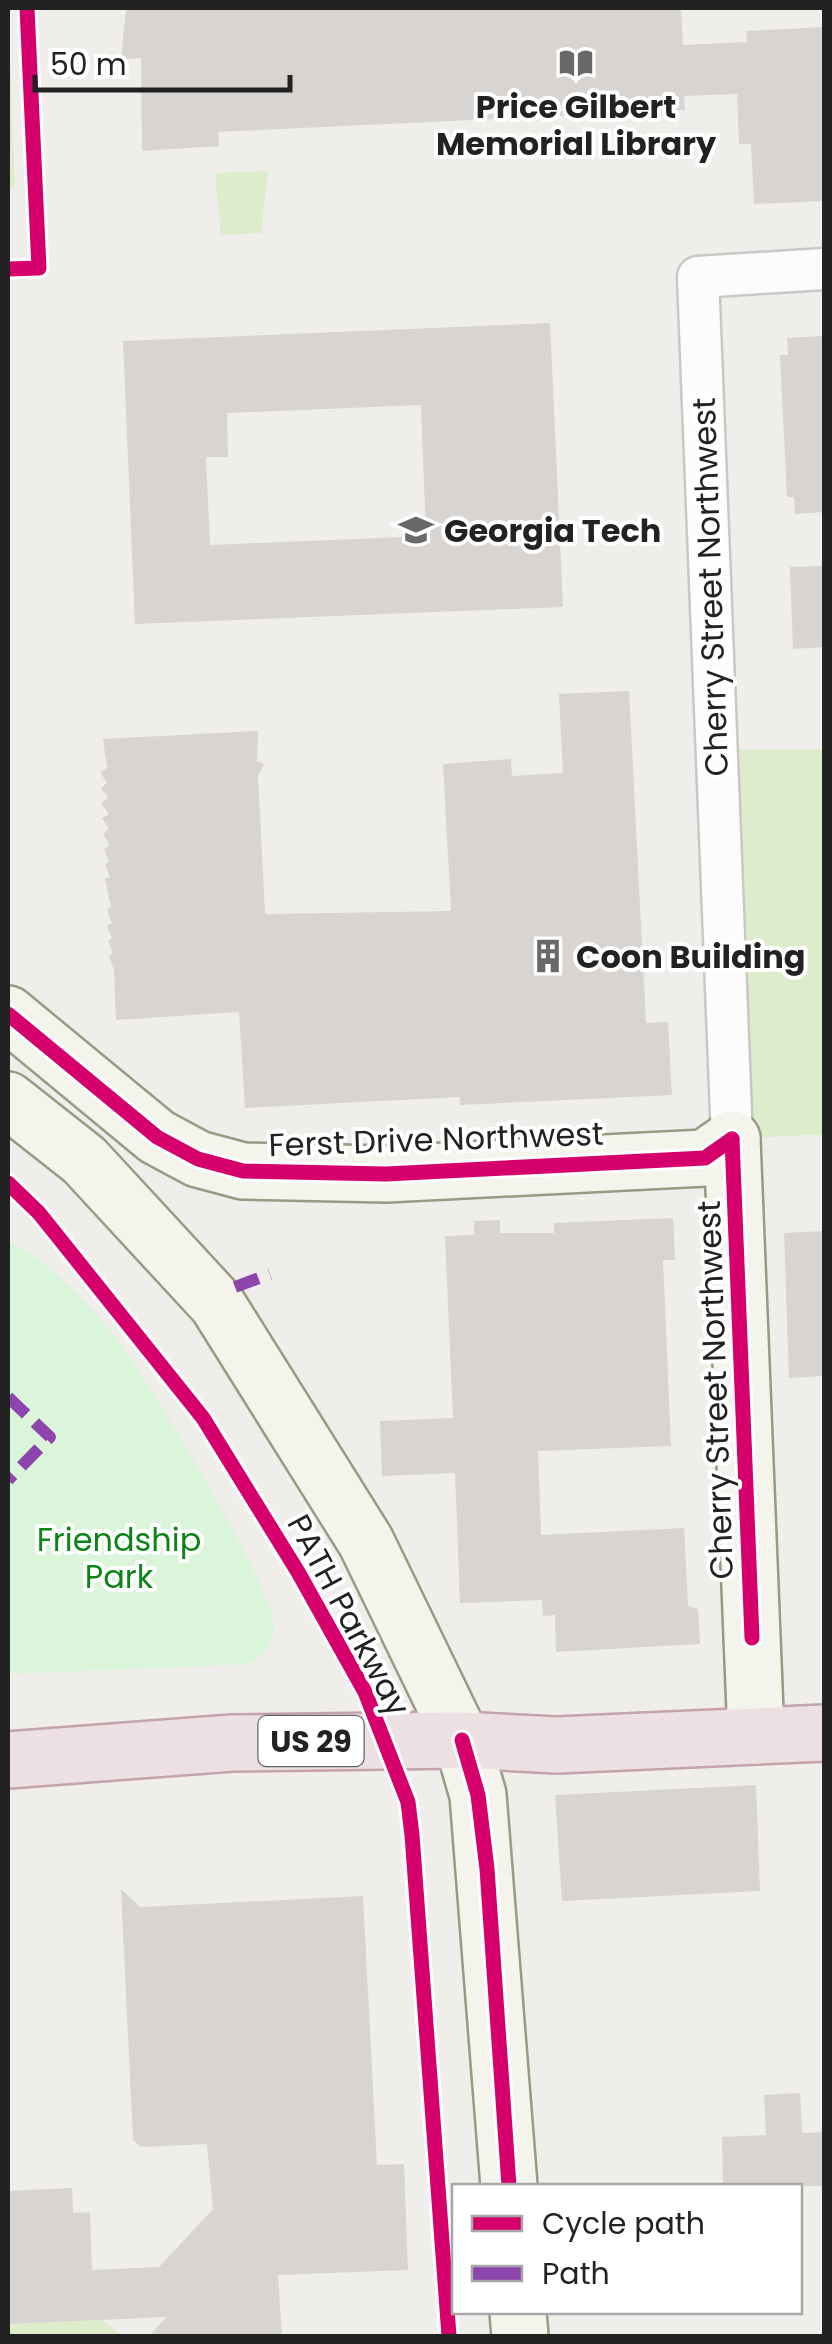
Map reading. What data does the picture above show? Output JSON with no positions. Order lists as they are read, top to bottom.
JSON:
{
  "streets": {
    "highway": ["US 29"],
    "street": ["Cherry Street Northwest", "Ferst Drive Northwest"],
    "cycle path": ["PATH Parkway"]
  },
  "crossings": [
    ["Cherry Street Northwest", "Ferst Drive Northwest"],
    ["Cherry Street Northwest", "US 29"]
  ],
  "parks": ["Friendship Park"],
  "places": {
    "library": ["Price Gilbert Memorial Library"],
    "school or university": ["Georgia Tech"],
    "building": ["Coon Building"]
  },
  "legend": ["Cycle path", "Path"],
  "scale_bar": "50 m"
}
